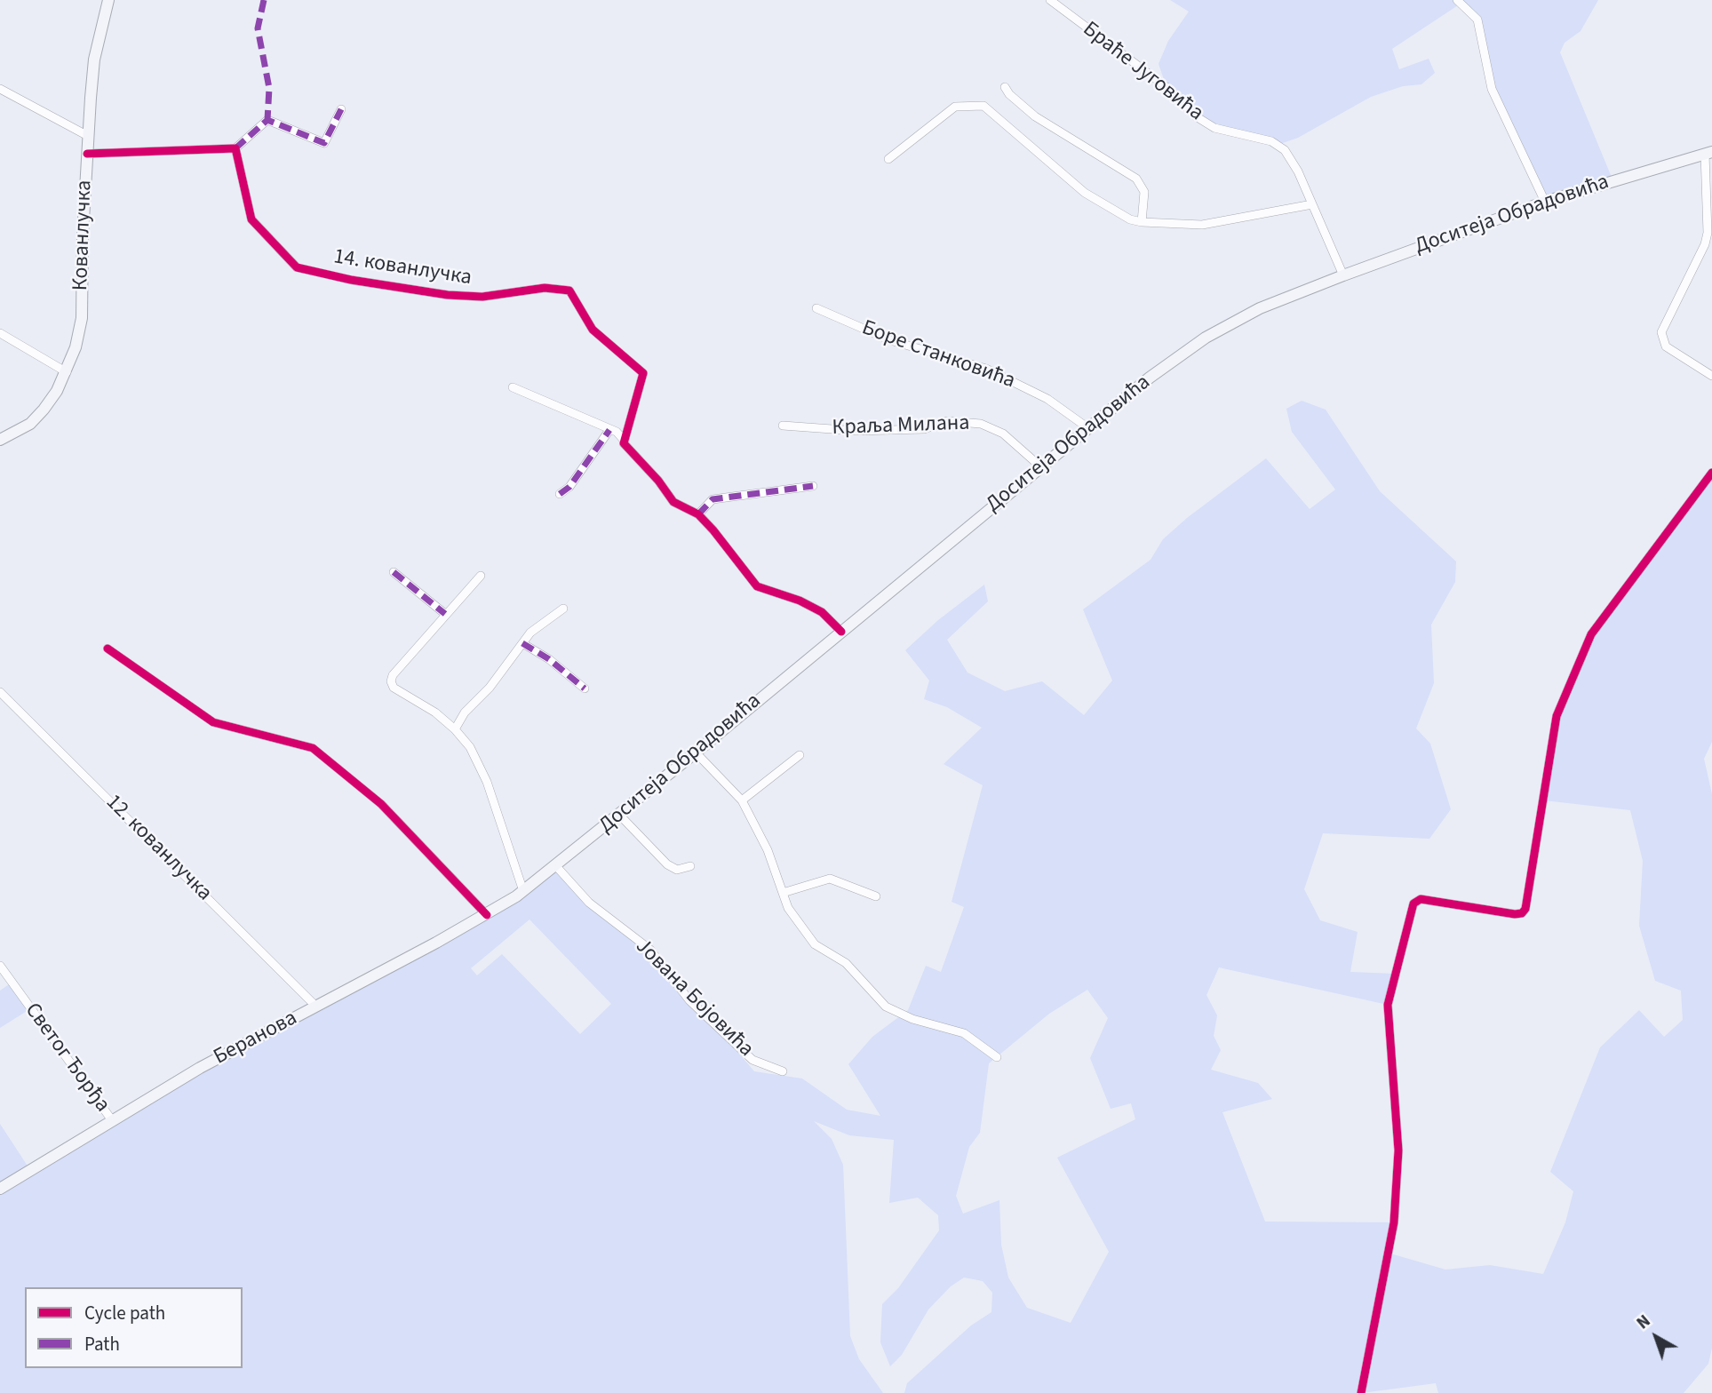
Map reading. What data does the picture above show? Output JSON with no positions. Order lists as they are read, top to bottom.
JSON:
{
  "streets": {
    "main road": ["Доситеја Обрадовића", "Кованлучка", "Беранова"],
    "street": [
      "Браће Југовића",
      "14. кованлучка",
      "Боре Станковића",
      "Краља Милана",
      "12. кованлучка",
      "Јована Бојовића",
      "Светог Ђорђа"
    ]
  },
  "crossings": [
    ["Браће Југовића", "Доситеја Обрадовића"],
    ["Доситеја Обрадовића", "Боре Станковића"],
    ["Доситеја Обрадовића", "Краља Милана"],
    ["Доситеја Обрадовића", "Јована Бојовића"],
    ["Доситеја Обрадовића", "Беранова"],
    ["12. кованлучка", "Беранова"],
    ["Беранова", "Светог Ђорђа"]
  ],
  "legend": ["Cycle path", "Path"],
  "north": "top left"
}
